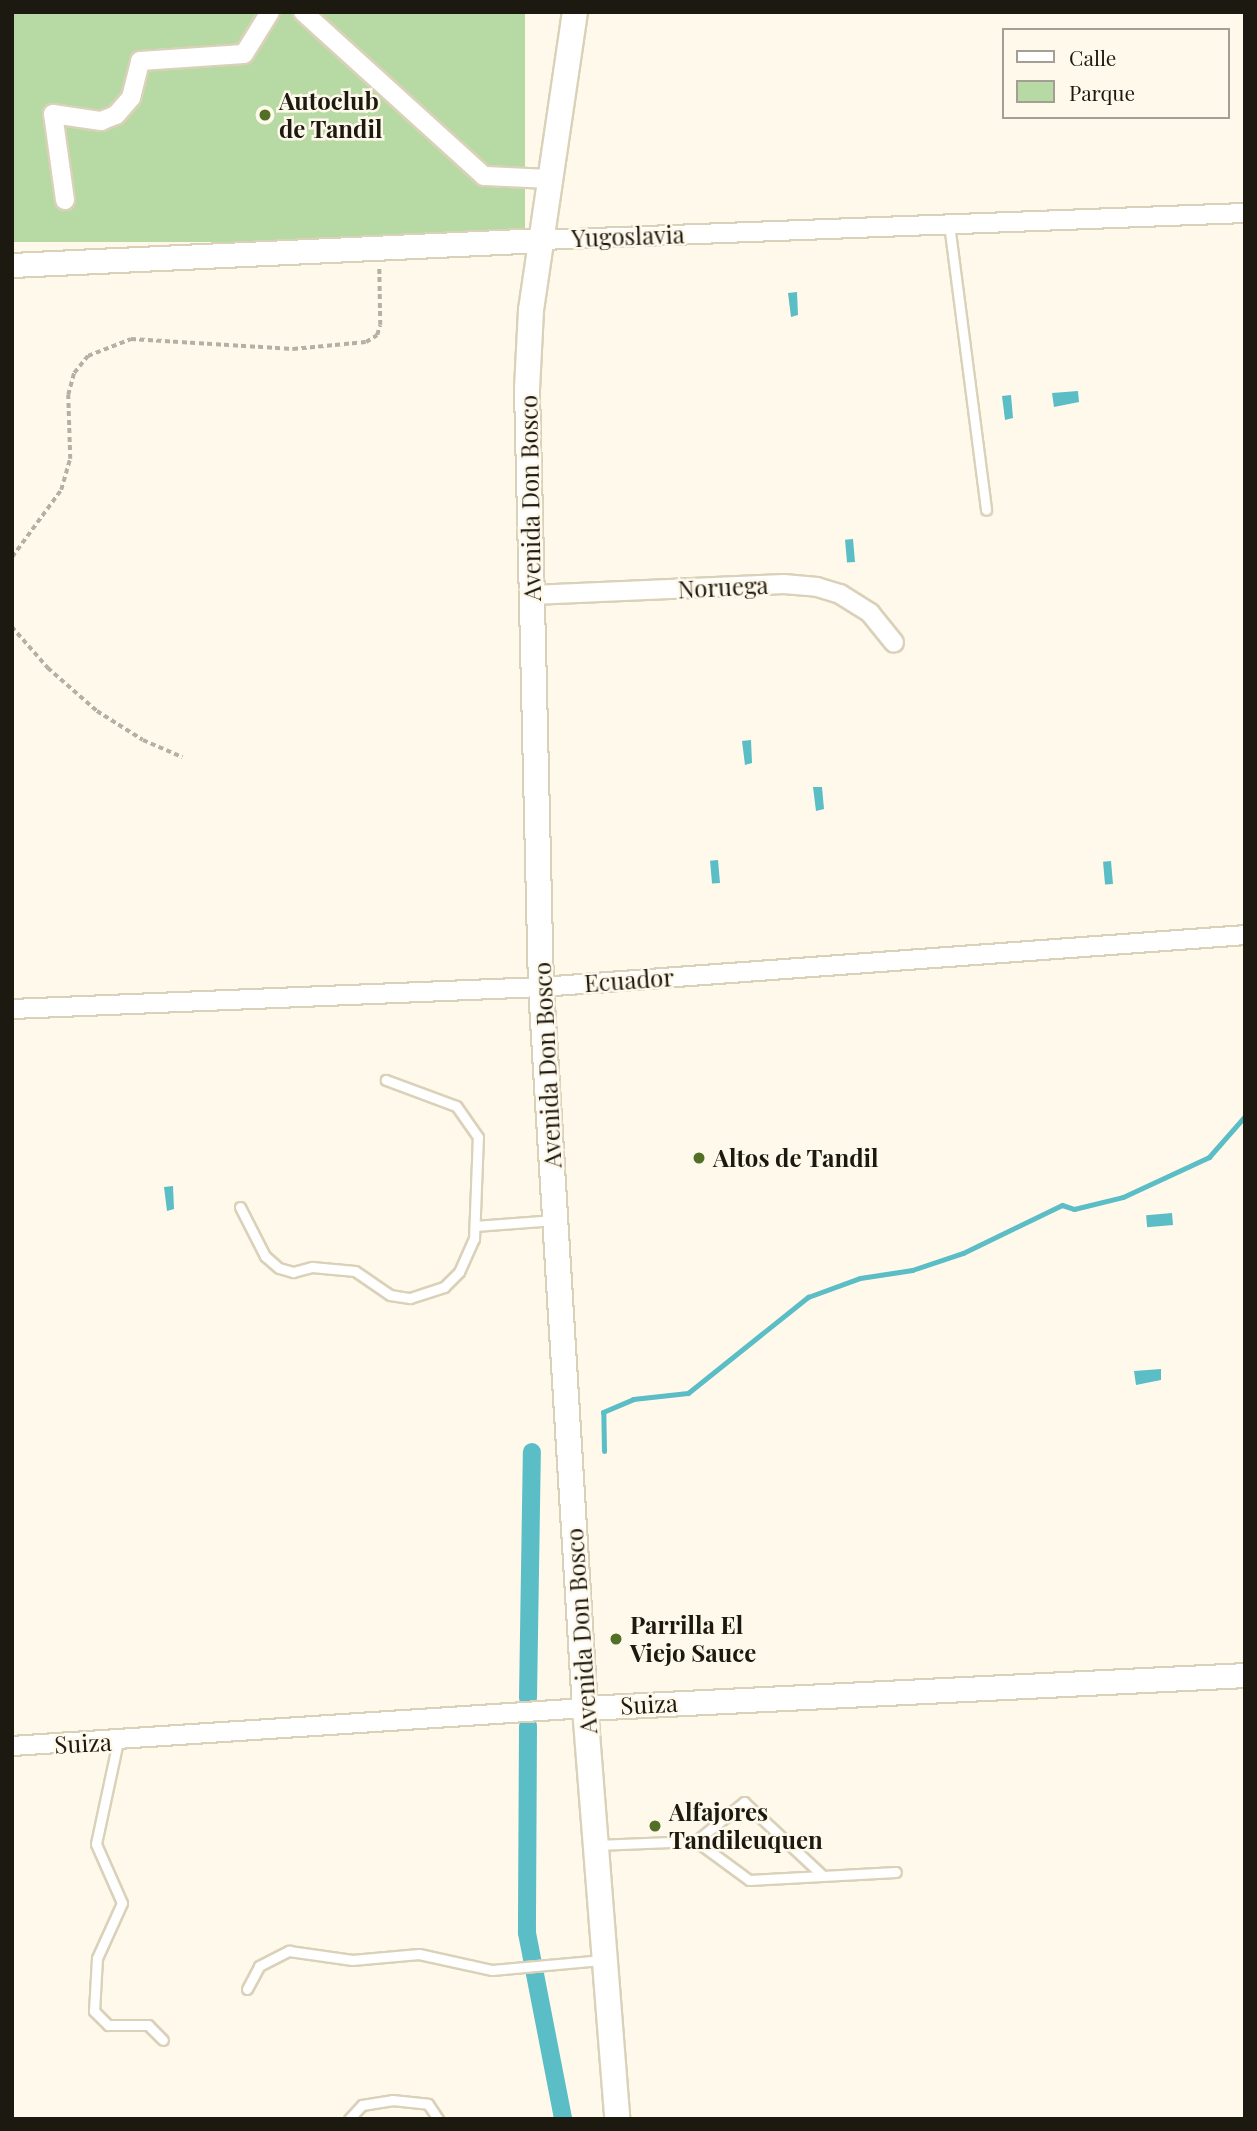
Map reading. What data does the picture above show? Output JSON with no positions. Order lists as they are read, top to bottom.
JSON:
{
  "streets": {
    "main road": ["Avenida Don Bosco"],
    "street": [
      "Yugoslavia",
      "Noruega",
      "Ecuador",
      "Suiza"
    ]
  },
  "crossings": [
    ["Yugoslavia", "Avenida Don Bosco"],
    ["Avenida Don Bosco", "Noruega"],
    ["Avenida Don Bosco", "Ecuador"],
    ["Avenida Don Bosco", "Suiza"]
  ],
  "places": [
    "Autoclub de Tandil",
    "Altos de Tandil",
    "Parrilla El Viejo Sauce",
    "Alfajores Tandileuquen"
  ],
  "legend": ["Calle", "Parque"]
}
